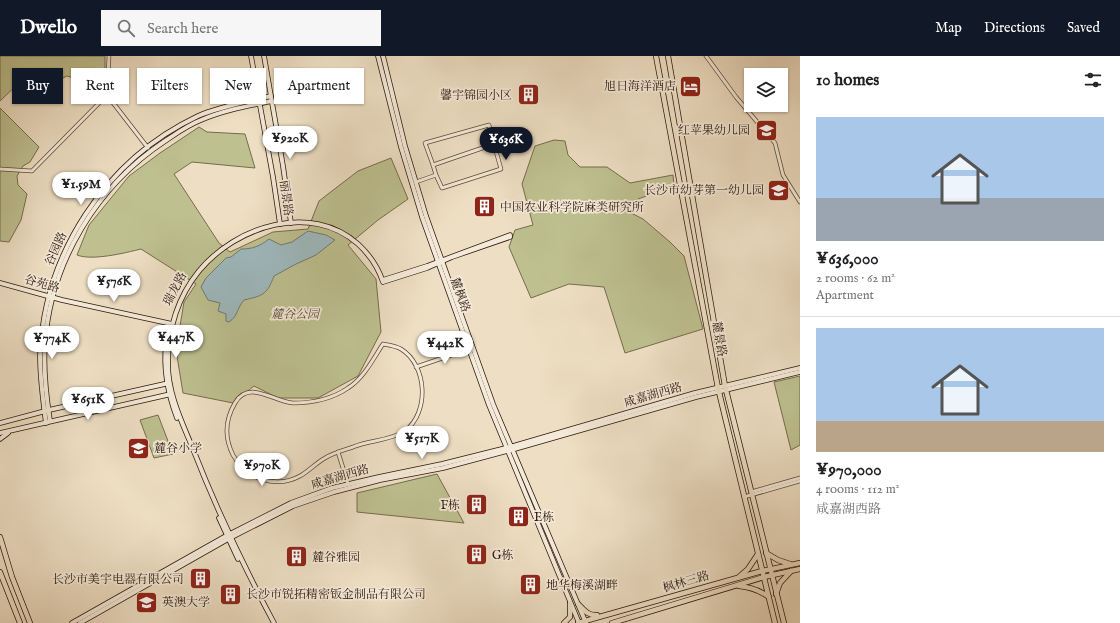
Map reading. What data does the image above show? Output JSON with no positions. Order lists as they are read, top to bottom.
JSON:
{
  "streets": {
    "main road": [
      "丽景路",
      "谷园路",
      "谷苑路",
      "瑞龙路",
      "麓枫路",
      "麓景路",
      "咸嘉湖西路",
      "枫林三路"
    ]
  },
  "crossings": [
    ["丽景路", "谷园路"],
    ["丽景路", "瑞龙路"],
    ["谷园路", "谷苑路"],
    ["谷苑路", "瑞龙路"],
    ["瑞龙路", "麓枫路"],
    ["瑞龙路", "咸嘉湖西路"],
    ["麓枫路", "咸嘉湖西路"],
    ["麓枫路", "枫林三路"],
    ["麓景路", "咸嘉湖西路"],
    ["麓景路", "枫林三路"]
  ],
  "parks": ["麓谷公园"],
  "places": {
    "hotel": ["旭日海洋酒店"],
    "building": [
      "馨宇锦园小区",
      "中国农业科学院麻类研究所",
      "F栋",
      "E栋",
      "G栋",
      "麓谷雅园",
      "长沙市美宇电器有限公司",
      "地华梅溪湖畔",
      "长沙市锐拓精密钣金制品有限公司"
    ],
    "school or university": [
      "红苹果幼儿园",
      "长沙市幼芽第一幼儿园",
      "麓谷小学",
      "英澳大学"
    ]
  },
  "page": {
    "header": "Dwello",
    "search": "Search here",
    "nav": ["Map", "Directions", "Saved"],
    "heading": "10 homes",
    "chip": [
      "Buy",
      "Rent",
      "Filters",
      "New",
      "Apartment"
    ],
    "list": [
      {
        "name": "¥636,000",
        "note": "2 rooms · 62 m² · Apartment"
      },
      {
        "name": "¥970,000",
        "note": "4 rooms · 112 m² · 咸嘉湖西路"
      }
    ],
    "price": [
      "¥920K",
      "¥636K",
      "¥1.59M",
      "¥576K",
      "¥447K",
      "¥774K",
      "¥442K",
      "¥651K",
      "¥517K",
      "¥970K"
    ]
  }
}
